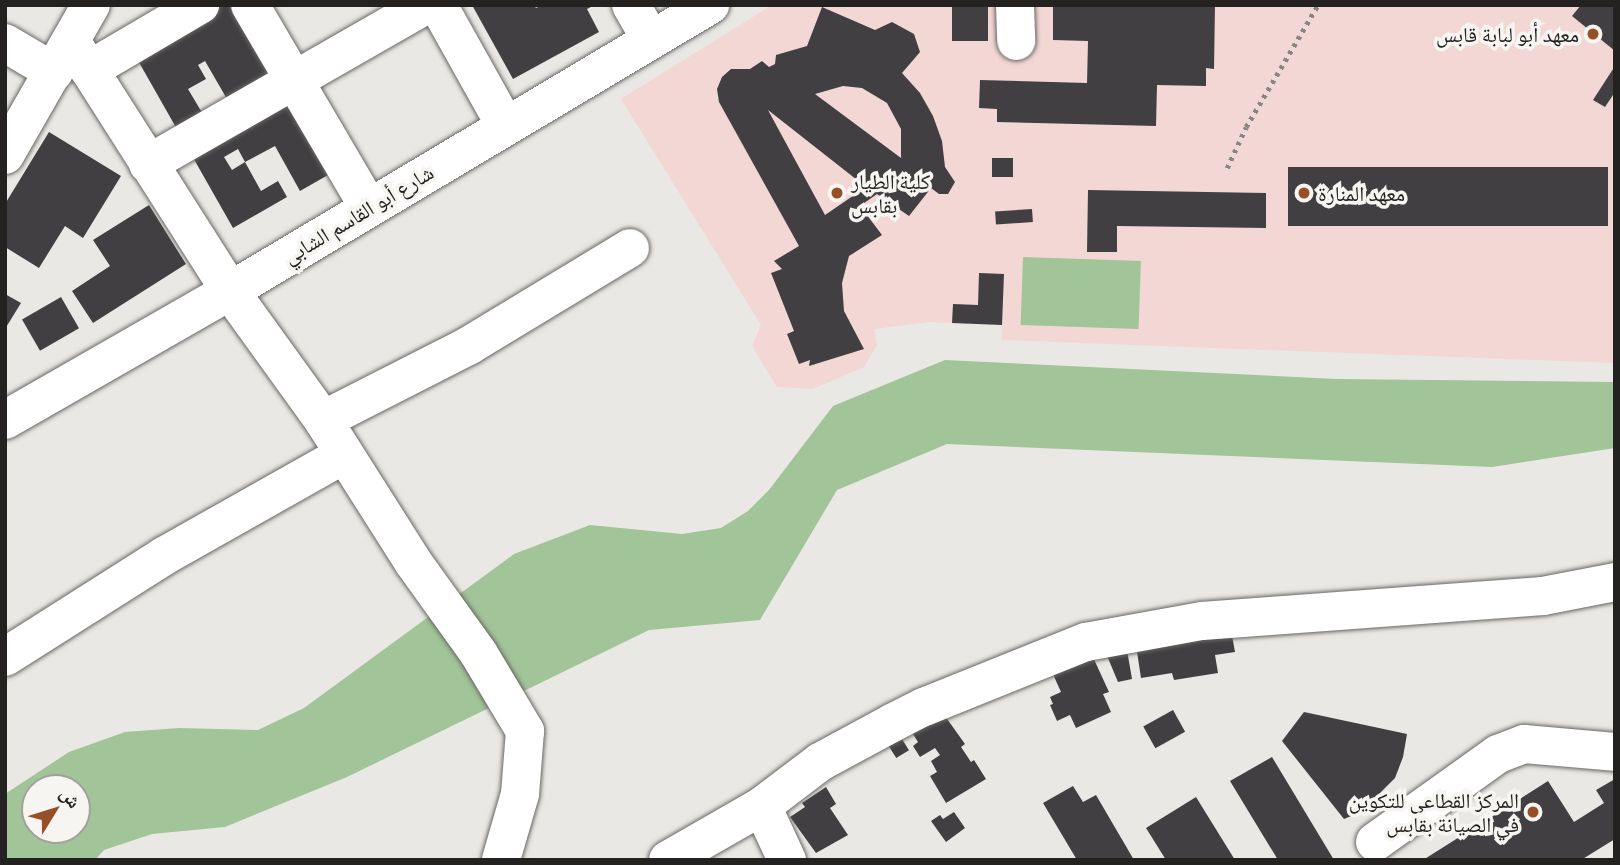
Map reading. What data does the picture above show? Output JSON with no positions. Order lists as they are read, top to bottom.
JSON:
{
  "streets": {
    "street": ["شارع أبو القاسم الشابي"]
  },
  "places": [
    "معهد أبو لبابة قابس",
    "كلية الطيار بقابس",
    "معهد المنارة",
    "المركز القطاعى للتكوين في الصيانة بقابس"
  ],
  "north": "top right"
}
